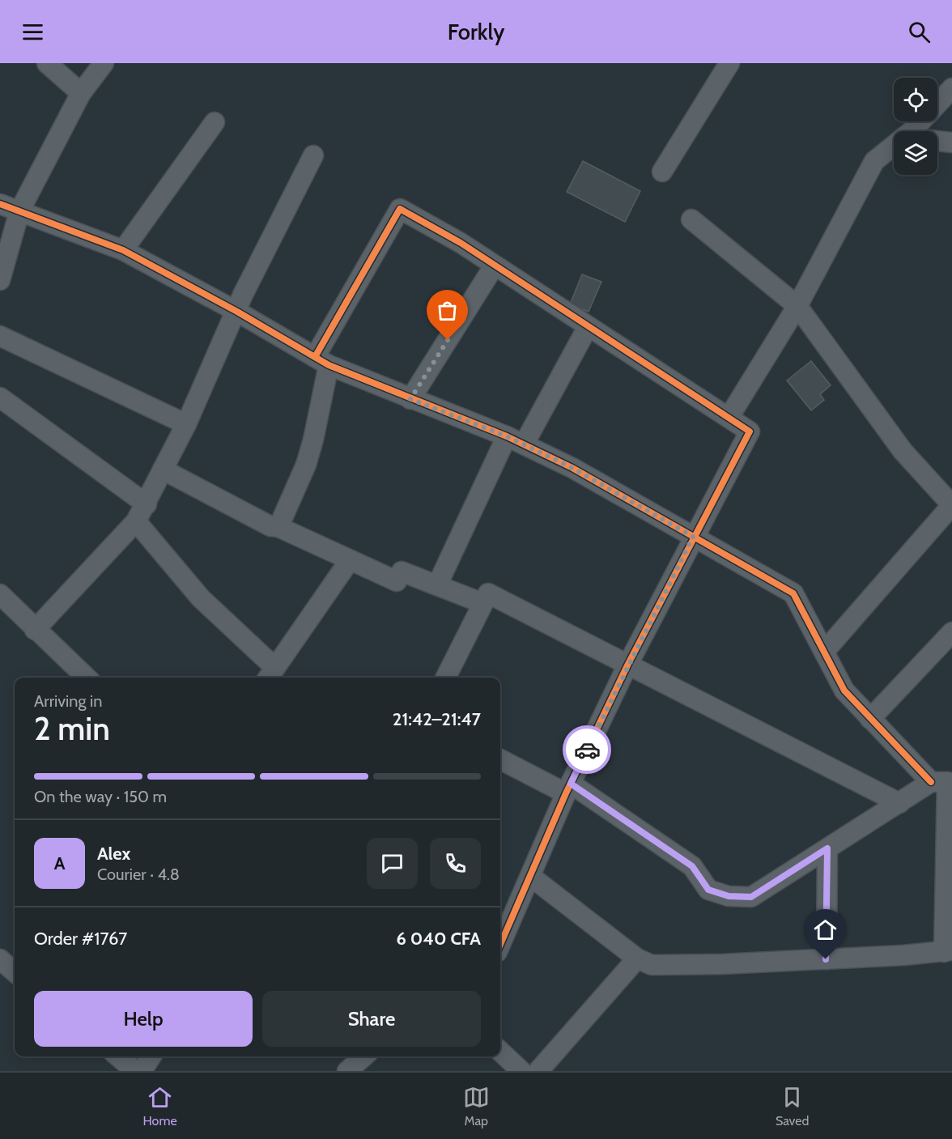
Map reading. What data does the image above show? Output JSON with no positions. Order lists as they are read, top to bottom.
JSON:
{
  "page": {
    "header": "Forkly",
    "heading": ["2 min", "Arriving in", "21:42–21:47"],
    "panel": [
      "Alex",
      "Courier · 4.8",
      "Order #1767",
      "6 040 CFA"
    ],
    "bar": "On the way · 150 m",
    "round": "A",
    "buttons": ["Help", "Share"],
    "tabs": ["Home", "Map", "Saved"]
  }
}
